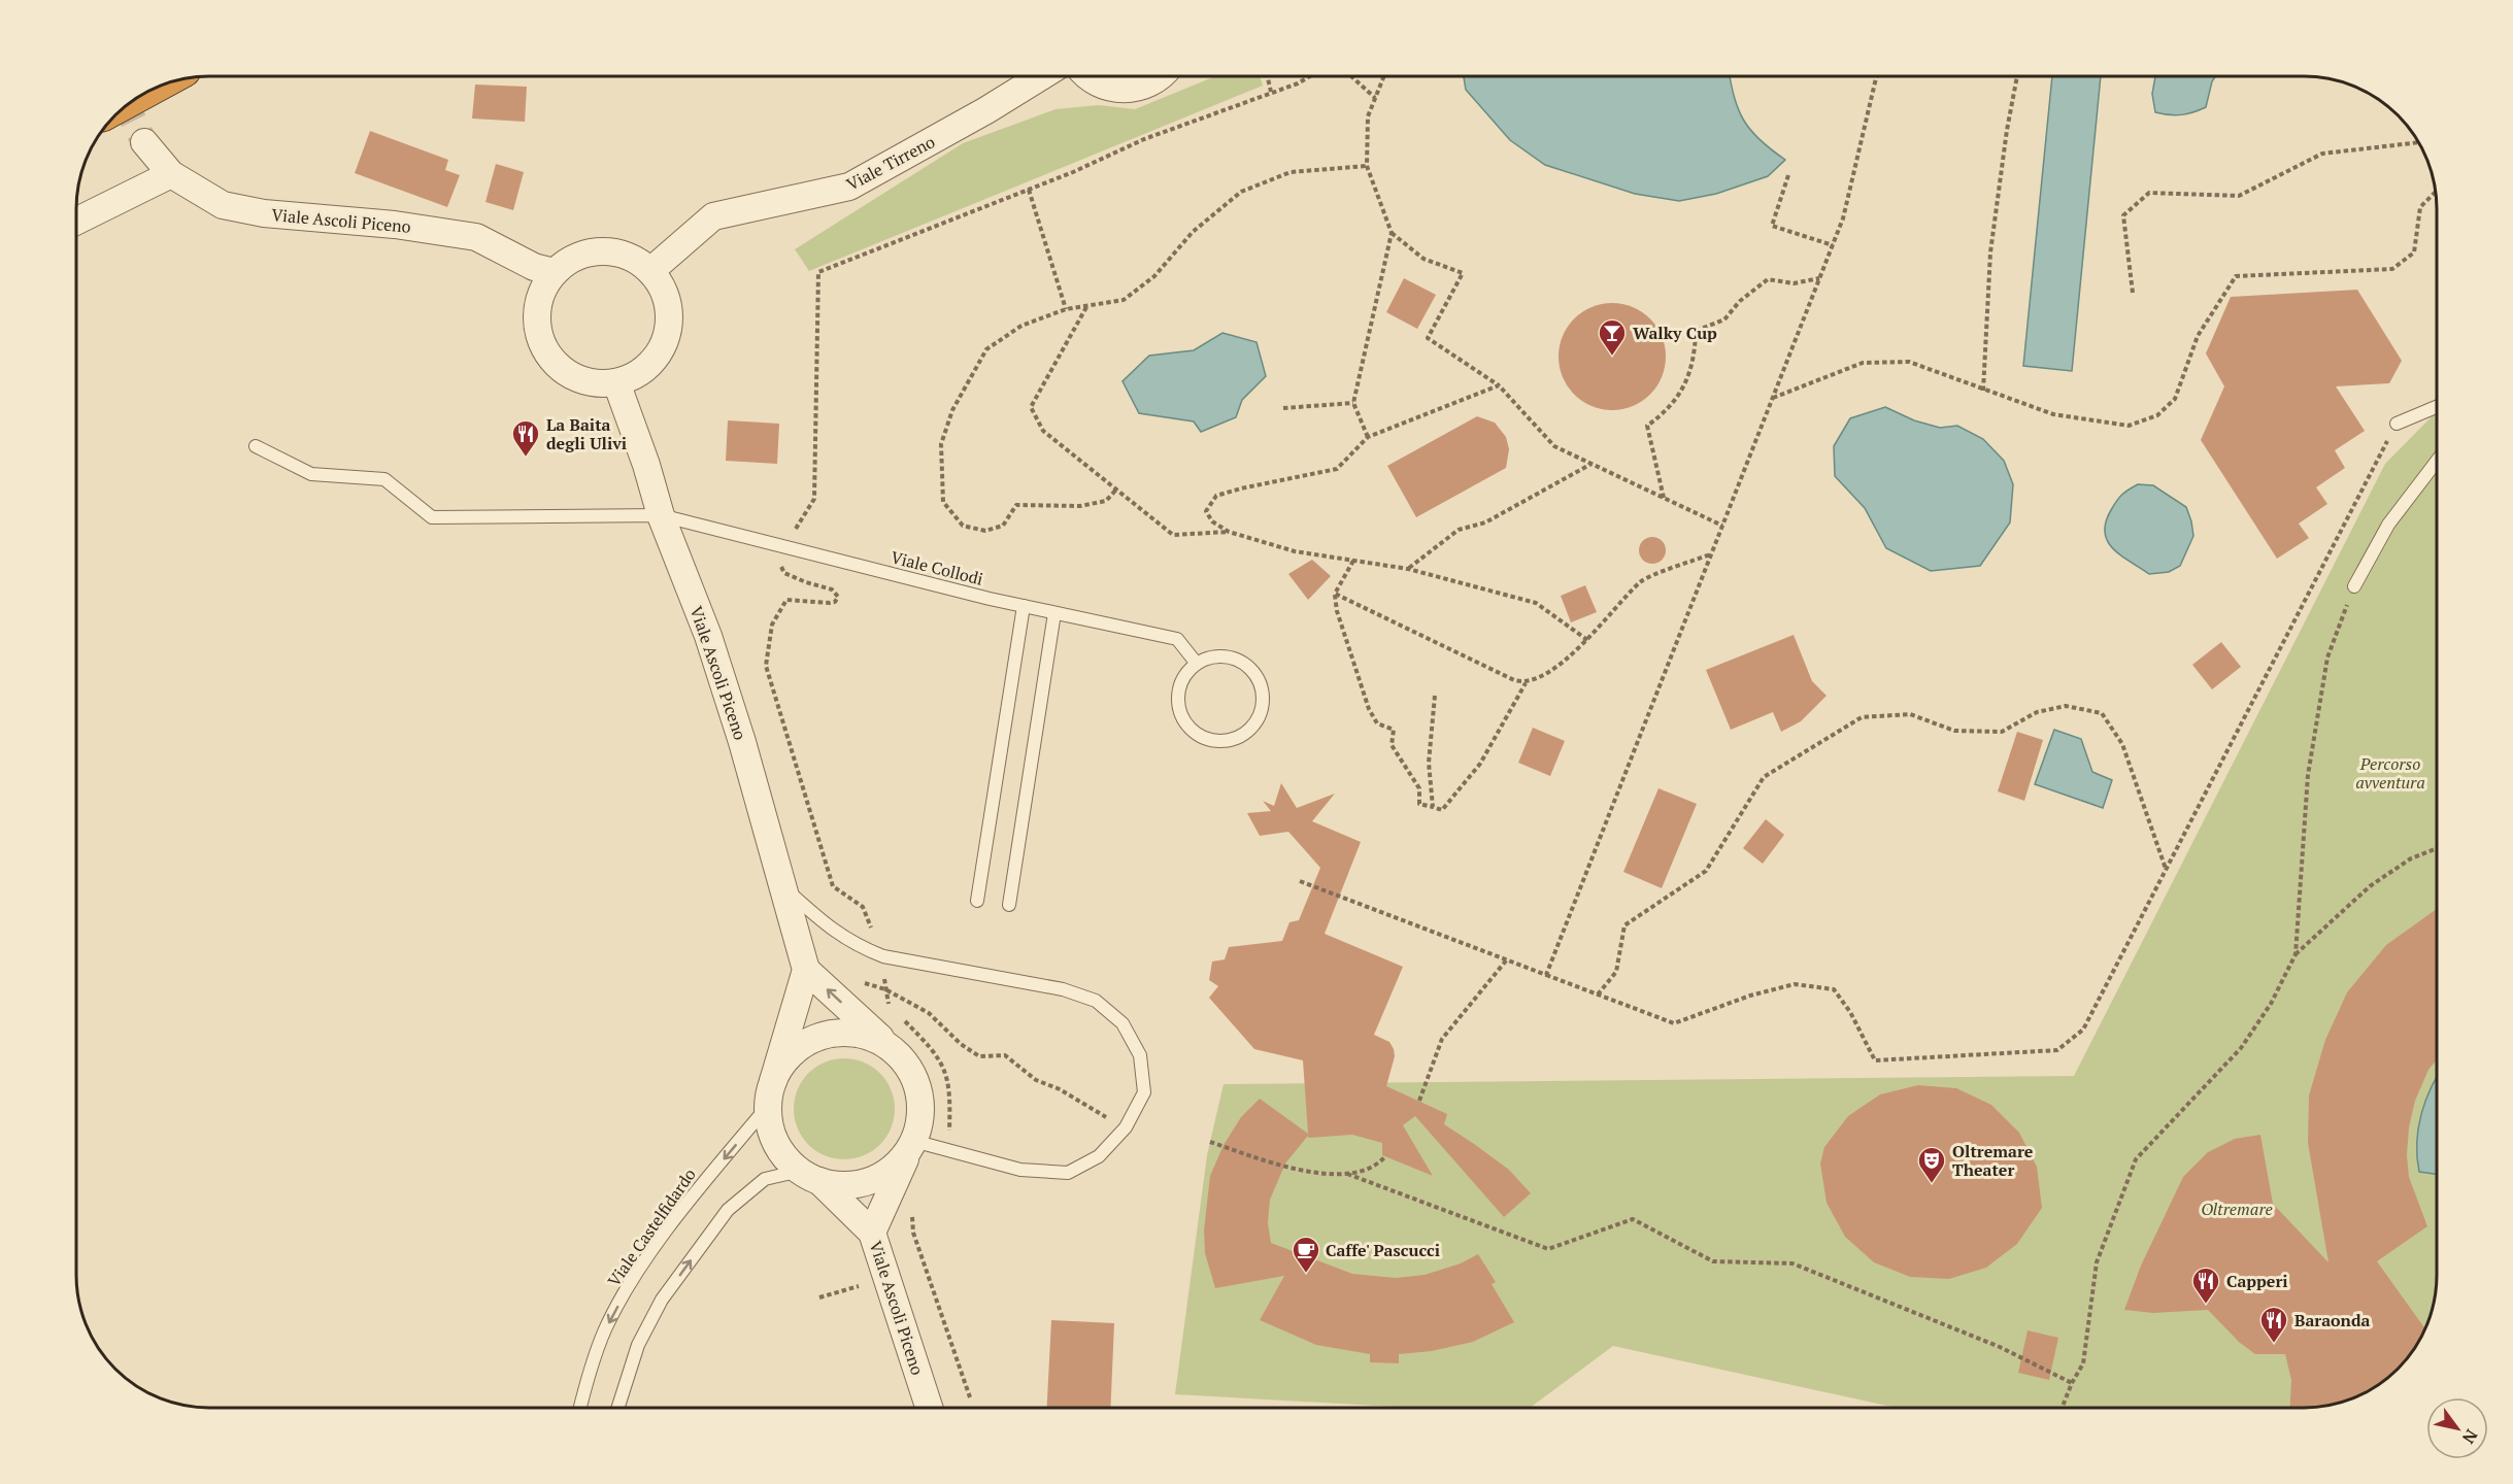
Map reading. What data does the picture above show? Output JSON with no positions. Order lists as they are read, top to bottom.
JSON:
{
  "streets": {
    "street": ["Viale Tirreno", "Viale Ascoli Piceno"],
    "lane": ["Viale Collodi", "Viale Castelfidardo"]
  },
  "crossings": [
    ["Viale Tirreno", "Viale Ascoli Piceno"],
    ["Viale Ascoli Piceno", "Viale Collodi"],
    ["Viale Ascoli Piceno", "Viale Castelfidardo"]
  ],
  "parks": ["Percorso avventura", "Oltremare"],
  "places": {
    "bar": ["Walky Cup"],
    "restaurant": ["La Baita degli Ulivi", "Capperi", "Baraonda"],
    "theatre": ["Oltremare Theater"],
    "cafe": ["Caffe' Pascucci"]
  },
  "north": "bottom right"
}
